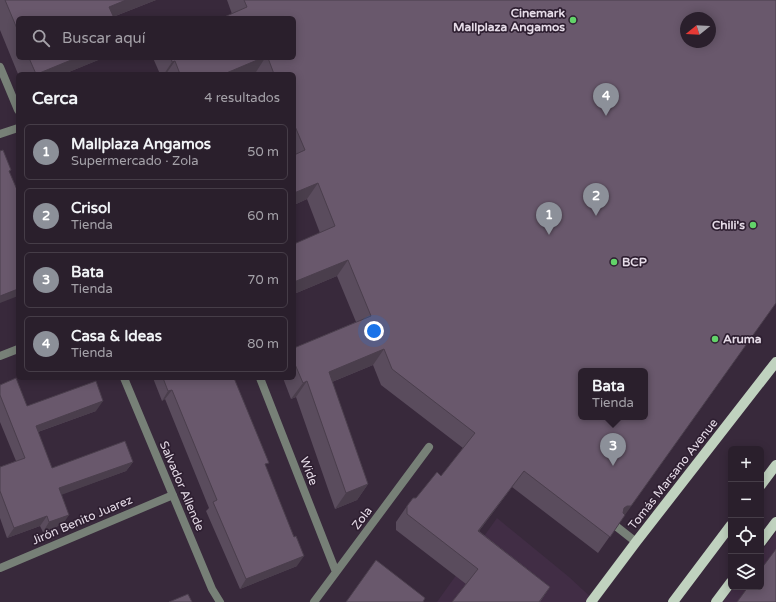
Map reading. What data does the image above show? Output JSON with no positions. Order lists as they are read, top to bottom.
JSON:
{
  "streets": {
    "main road": ["Tomás Marsano Avenue"],
    "street": [
      "Wide",
      "Salvador Allende",
      "Zola",
      "Jirón Benito Juarez"
    ]
  },
  "crossings": [
    ["Wide", "Zola"],
    ["Salvador Allende", "Jirón Benito Juarez"]
  ],
  "places": [
    "Cinemark Mallplaza Angamos",
    "Chili's",
    "BCP",
    "Aruma"
  ],
  "north": "left",
  "page": {
    "search": "Buscar aquí",
    "heading": ["Cerca", "4 resultados"],
    "pins": [
      "4",
      "2",
      "1",
      "3"
    ],
    "list": [
      {
        "mark": "1",
        "name": "Mallplaza Angamos",
        "note": "Supermercado · Zola",
        "value": "50 m"
      },
      {
        "mark": "2",
        "name": "Crisol",
        "note": "Tienda",
        "value": "60 m"
      },
      {
        "mark": "3",
        "name": "Bata",
        "note": "Tienda",
        "value": "70 m"
      },
      {
        "mark": "4",
        "name": "Casa & Ideas",
        "note": "Tienda",
        "value": "80 m"
      }
    ],
    "popup": ["Bata", "Tienda"],
    "map_buttons": ["+", "−"]
  }
}
